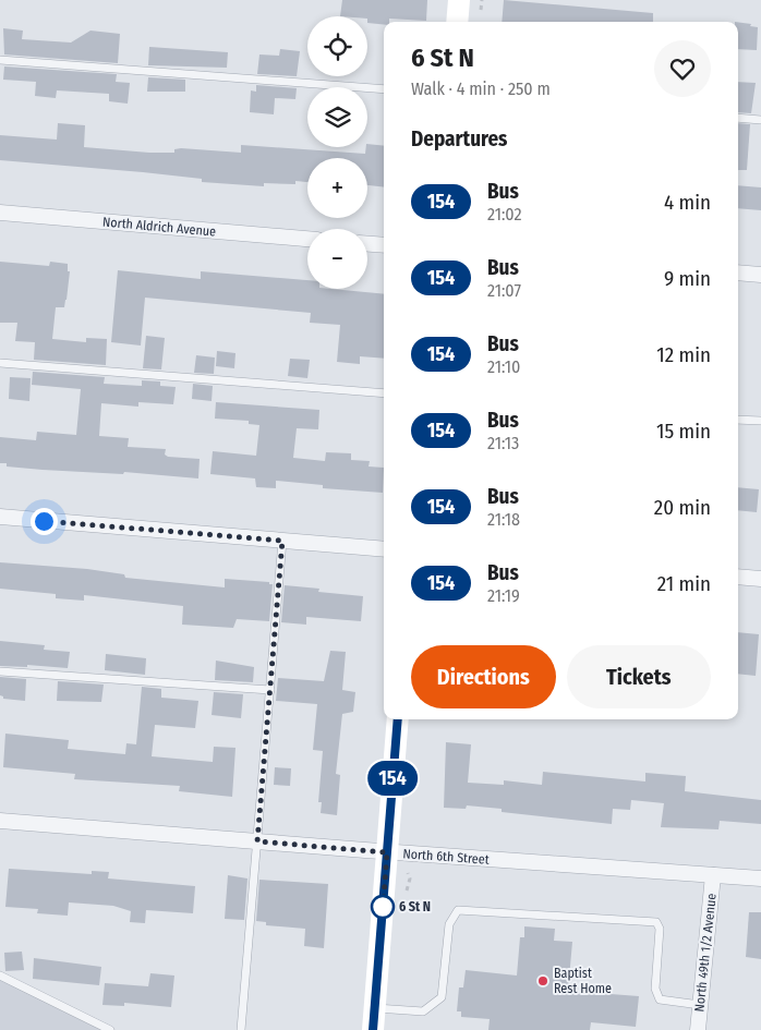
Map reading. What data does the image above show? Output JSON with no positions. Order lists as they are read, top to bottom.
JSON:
{
  "streets": {
    "street": ["North Aldrich Avenue", "North 6th Street", "North 49th 1/2 Avenue"]
  },
  "crossings": [
    ["North 6th Street", "North 49th 1/2 Avenue"]
  ],
  "places": ["6 St N", "Baptist Rest Home"],
  "lines": ["bus line 154"],
  "page": {
    "on_map": "154",
    "map_buttons": ["+", "−"],
    "heading": [
      ["6 St N", "Walk · 4 min · 250 m"],
      "Departures"
    ],
    "list": [
      {
        "mark": "154",
        "name": "Bus",
        "note": "21:02",
        "value": "4 min"
      },
      {
        "mark": "154",
        "name": "Bus",
        "note": "21:07",
        "value": "9 min"
      },
      {
        "mark": "154",
        "name": "Bus",
        "note": "21:10",
        "value": "12 min"
      },
      {
        "mark": "154",
        "name": "Bus",
        "note": "21:13",
        "value": "15 min"
      },
      {
        "mark": "154",
        "name": "Bus",
        "note": "21:18",
        "value": "20 min"
      },
      {
        "mark": "154",
        "name": "Bus",
        "note": "21:19",
        "value": "21 min"
      }
    ],
    "buttons": ["Directions", "Tickets"]
  }
}
